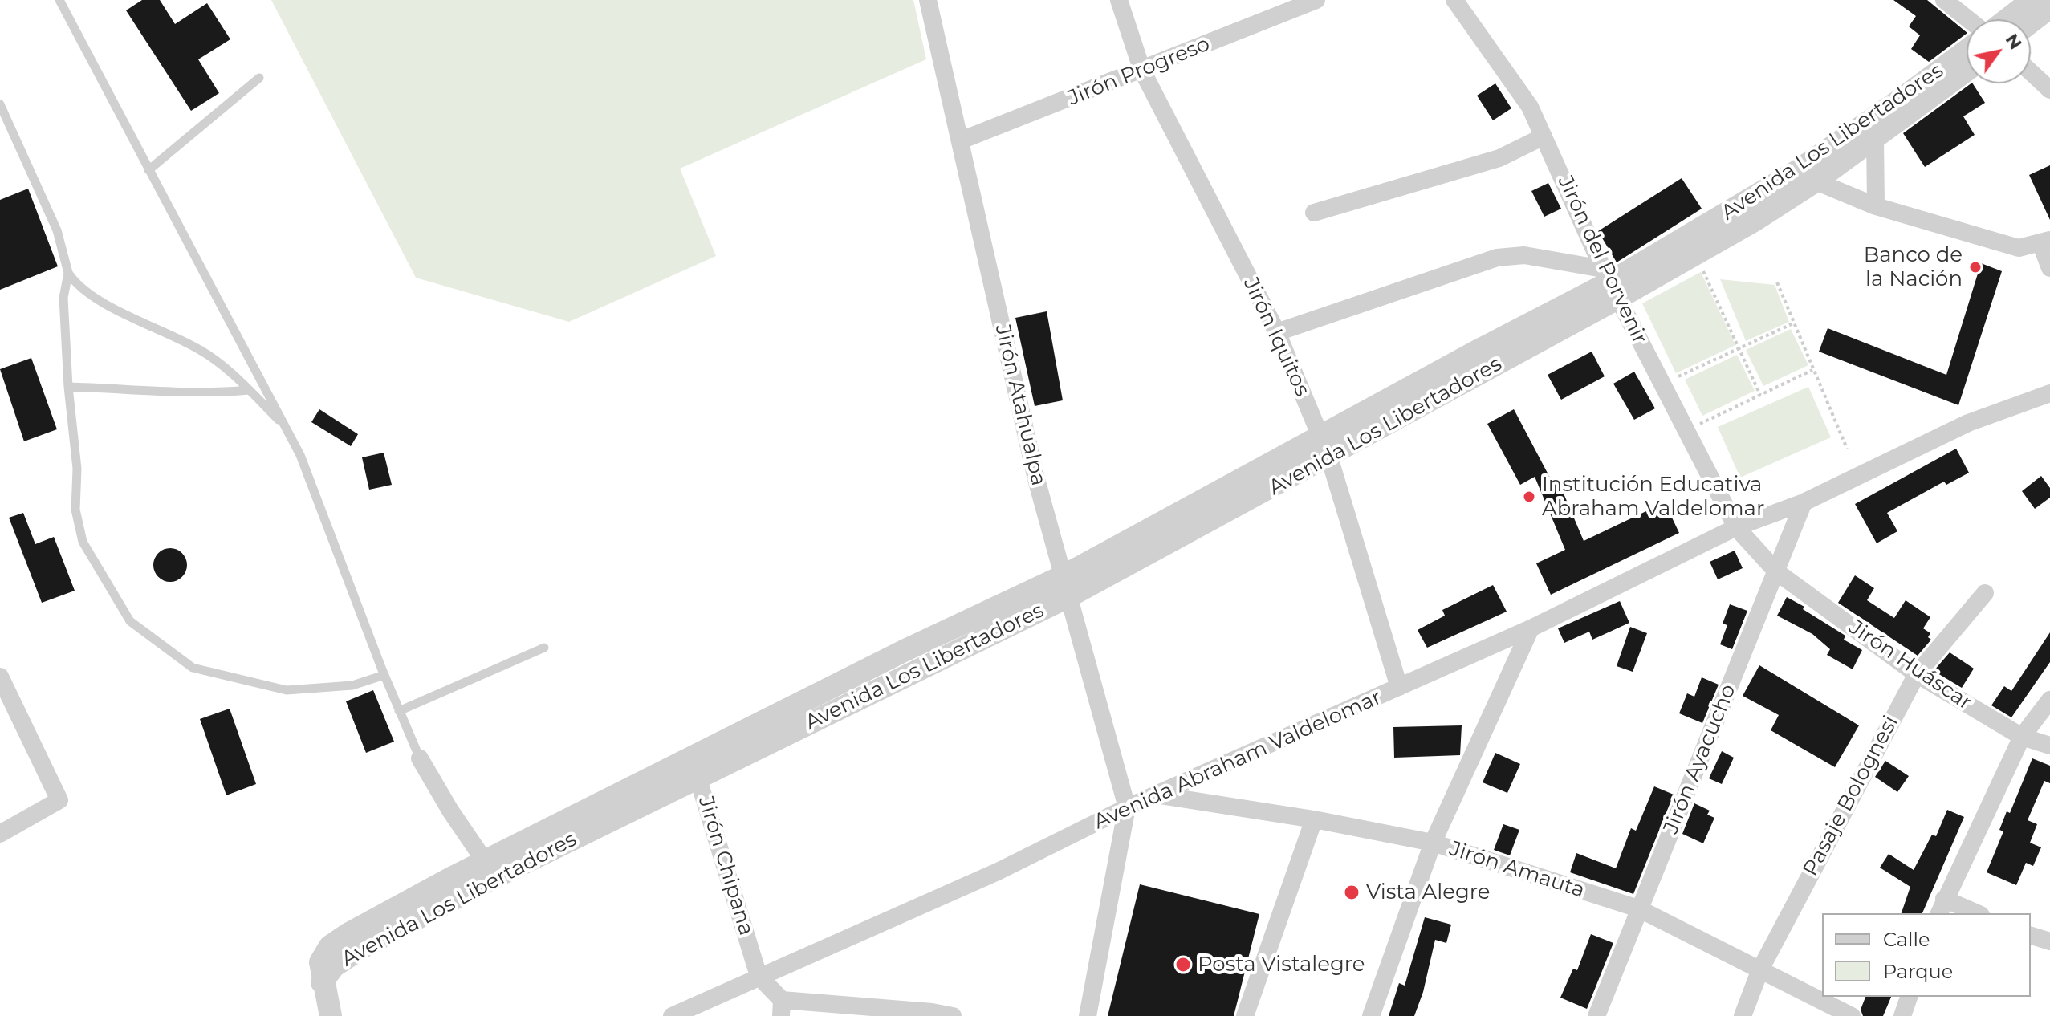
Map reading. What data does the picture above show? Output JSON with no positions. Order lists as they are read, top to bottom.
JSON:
{
  "streets": {
    "street": [
      "Jirón Progreso",
      "Avenida Los Libertadores",
      "Jirón del Porvenir",
      "Jirón Iquitos",
      "Jirón Atahualpa",
      "Jirón Huáscar",
      "Jirón Ayacucho",
      "Avenida Abraham Valdelomar",
      "Pasaje Bolognesi",
      "Jirón Chipana",
      "Jirón Amauta"
    ]
  },
  "crossings": [
    ["Jirón Progreso", "Jirón Iquitos"],
    ["Jirón Progreso", "Jirón Atahualpa"],
    ["Avenida Los Libertadores", "Jirón del Porvenir"],
    ["Avenida Los Libertadores", "Jirón Iquitos"],
    ["Avenida Los Libertadores", "Jirón Atahualpa"],
    ["Avenida Los Libertadores", "Jirón Chipana"],
    ["Jirón del Porvenir", "Jirón Huáscar"],
    ["Jirón del Porvenir", "Avenida Abraham Valdelomar"],
    ["Jirón Iquitos", "Avenida Abraham Valdelomar"],
    ["Jirón Atahualpa", "Avenida Abraham Valdelomar"],
    ["Jirón Huáscar", "Jirón Ayacucho"],
    ["Jirón Huáscar", "Avenida Abraham Valdelomar"],
    ["Jirón Huáscar", "Pasaje Bolognesi"],
    ["Jirón Ayacucho", "Avenida Abraham Valdelomar"],
    ["Jirón Ayacucho", "Jirón Amauta"],
    ["Avenida Abraham Valdelomar", "Jirón Chipana"],
    ["Avenida Abraham Valdelomar", "Jirón Amauta"],
    ["Pasaje Bolognesi", "Jirón Amauta"]
  ],
  "places": [
    "Banco de la Nación",
    "Institución Educativa Abraham Valdelomar",
    "Vista Alegre",
    "Posta Vistalegre"
  ],
  "legend": ["Calle", "Parque"],
  "north": "top right"
}
